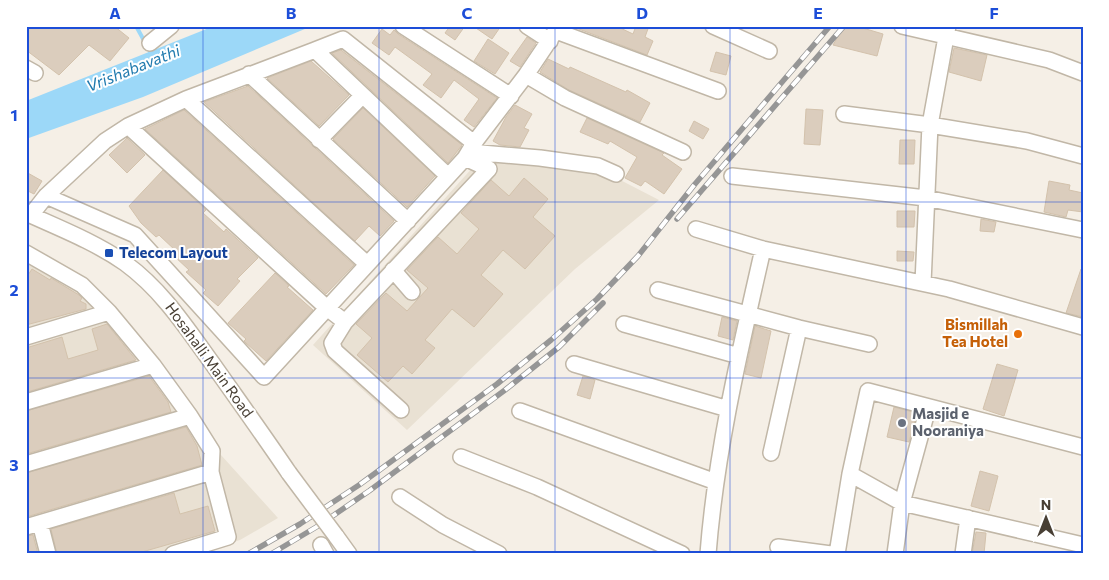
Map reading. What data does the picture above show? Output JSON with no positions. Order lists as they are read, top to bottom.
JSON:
{
  "streets": {
    "street": ["Hosahalli Main Road"]
  },
  "water": ["Vrishabavathi"],
  "places": {
    "transit": ["Telecom Layout"],
    "other": ["Bismillah Tea Hotel", "Masjid e Nooraniya"]
  },
  "north": "top",
  "grid": {
    "columns": [
      "A",
      "B",
      "C",
      "D",
      "E",
      "F"
    ],
    "rows": ["1", "2", "3"]
  }
}
